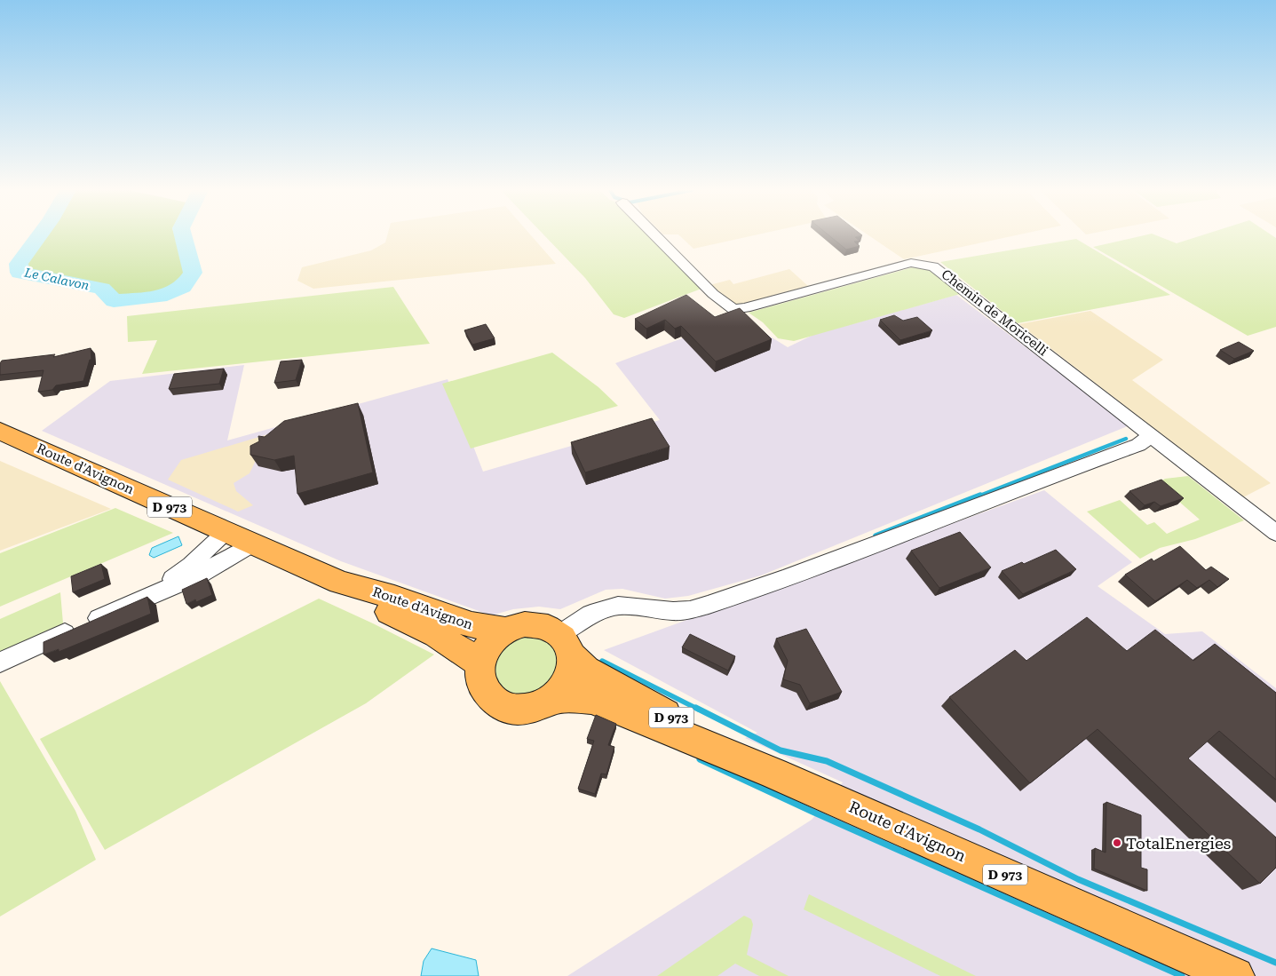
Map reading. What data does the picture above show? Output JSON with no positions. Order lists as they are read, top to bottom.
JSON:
{
  "streets": {
    "main road": ["Route d'Avignon", "D 973"],
    "street": ["Chemin de Moricelli"]
  },
  "water": ["Le Calavon"],
  "places": ["TotalEnergies"]
}
